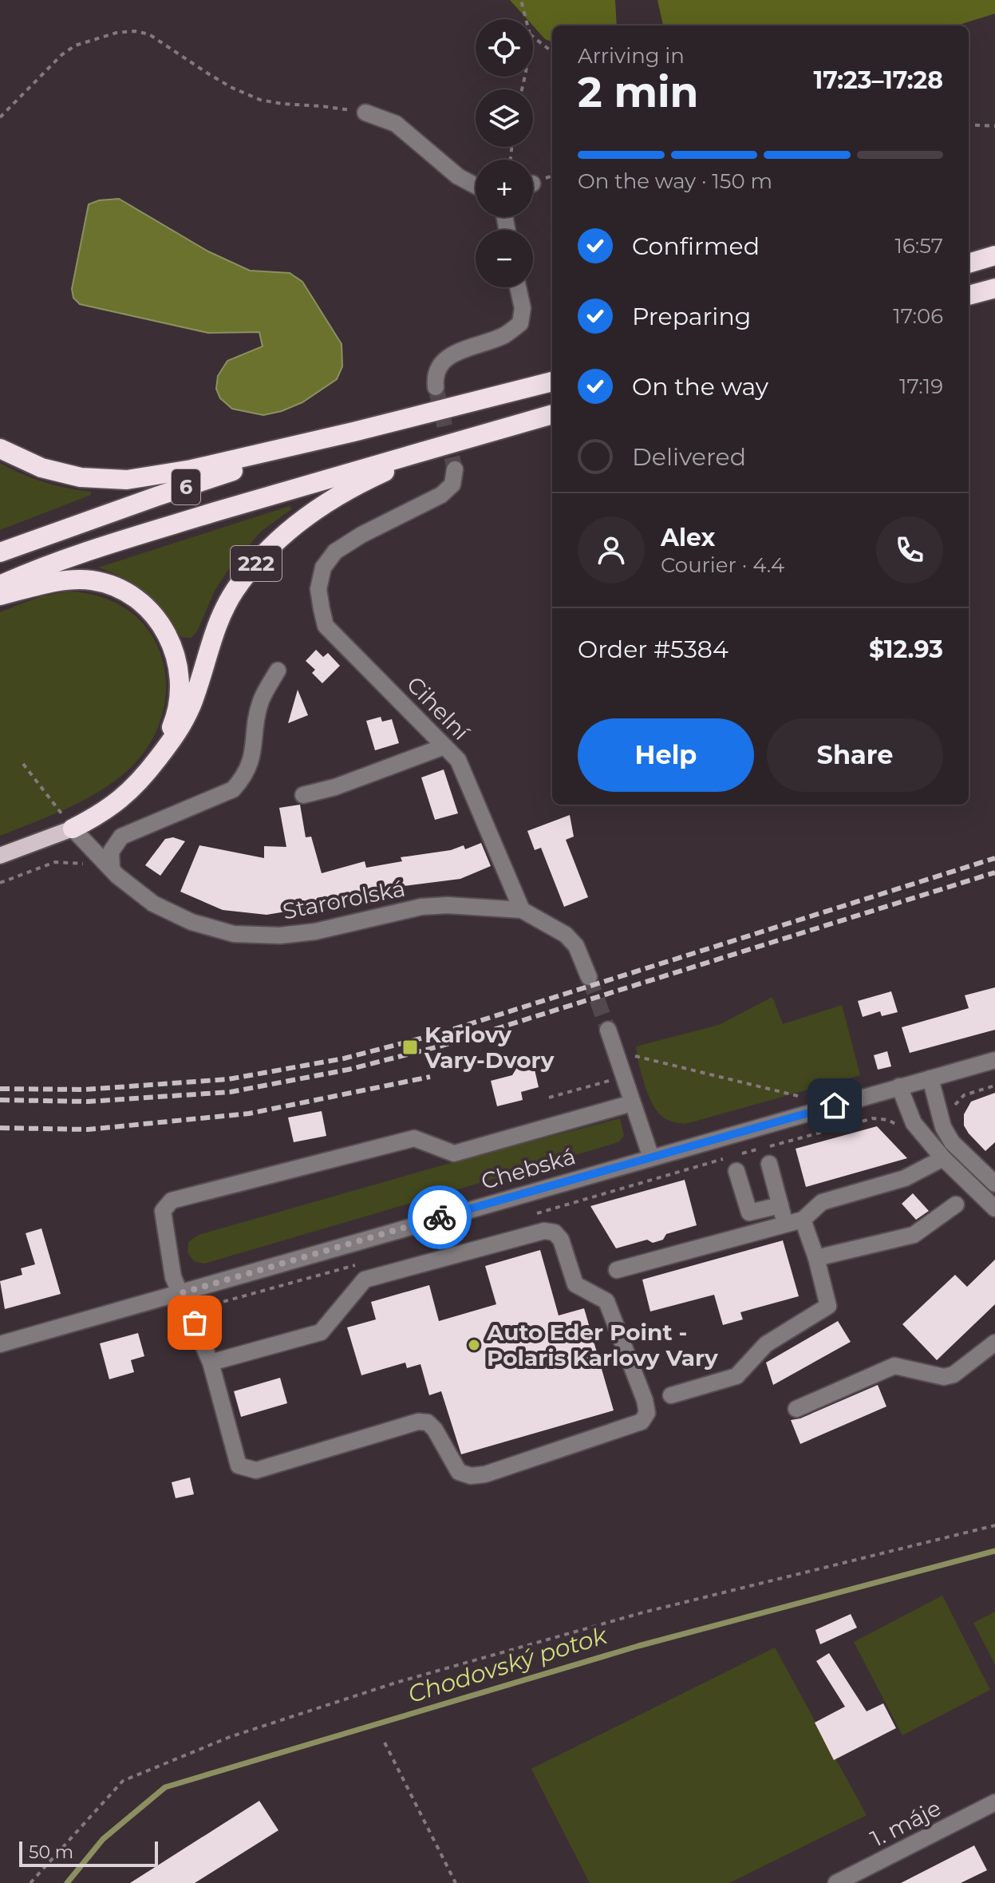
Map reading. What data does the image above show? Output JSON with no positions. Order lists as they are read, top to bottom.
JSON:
{
  "streets": {
    "highway": ["6", "222"],
    "street": [
      "Cihelní",
      "Starorolská",
      "Chebská",
      "1. máje"
    ]
  },
  "crossings": [
    ["6", "222"],
    ["222", "Starorolská"],
    ["Cihelní", "Starorolská"]
  ],
  "water": ["Chodovský potok"],
  "places": {
    "transit": ["Karlovy Vary-Dvory"],
    "other": ["Auto Eder Point - Polaris Karlovy Vary"]
  },
  "scale_bar": "50 m",
  "page": {
    "map_buttons": ["+", "−"],
    "heading": ["2 min", "Arriving in", "17:23–17:28"],
    "panel": [
      "Alex",
      "Courier · 4.4",
      "Order #5384",
      "$12.93"
    ],
    "bar": "On the way · 150 m",
    "list": [
      ["Confirmed", "16:57"],
      ["Preparing", "17:06"],
      ["On the way", "17:19"],
      "Delivered"
    ],
    "buttons": ["Help", "Share"],
    "scale": "50 m"
  }
}
